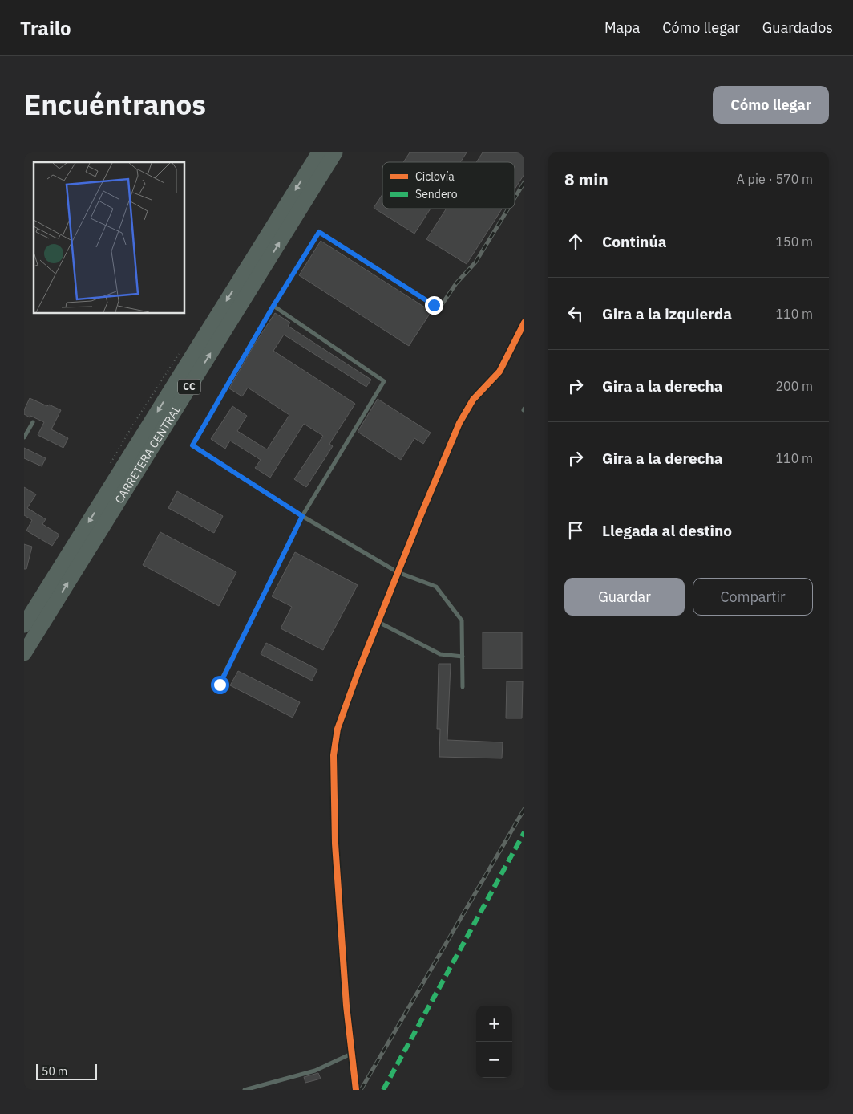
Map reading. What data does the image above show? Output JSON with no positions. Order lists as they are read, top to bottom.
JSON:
{
  "streets": {
    "highway": ["CC", "CARRETERA CENTRAL"]
  },
  "legend": ["Ciclovía", "Sendero"],
  "scale_bar": "50 m",
  "page": {
    "header": "Trailo",
    "nav": ["Mapa", "Cómo llegar", "Guardados"],
    "title": "Encuéntranos",
    "buttons": [
      "Cómo llegar",
      ["Guardar", "Compartir"]
    ],
    "heading": ["8 min", "A pie · 570 m"],
    "list": [
      ["Continúa", "150 m"],
      ["Gira a la izquierda", "110 m"],
      ["Gira a la derecha", "200 m"],
      ["Gira a la derecha", "110 m"],
      "Llegada al destino"
    ],
    "map_buttons": ["+", "−"],
    "scale": "50 m"
  }
}
